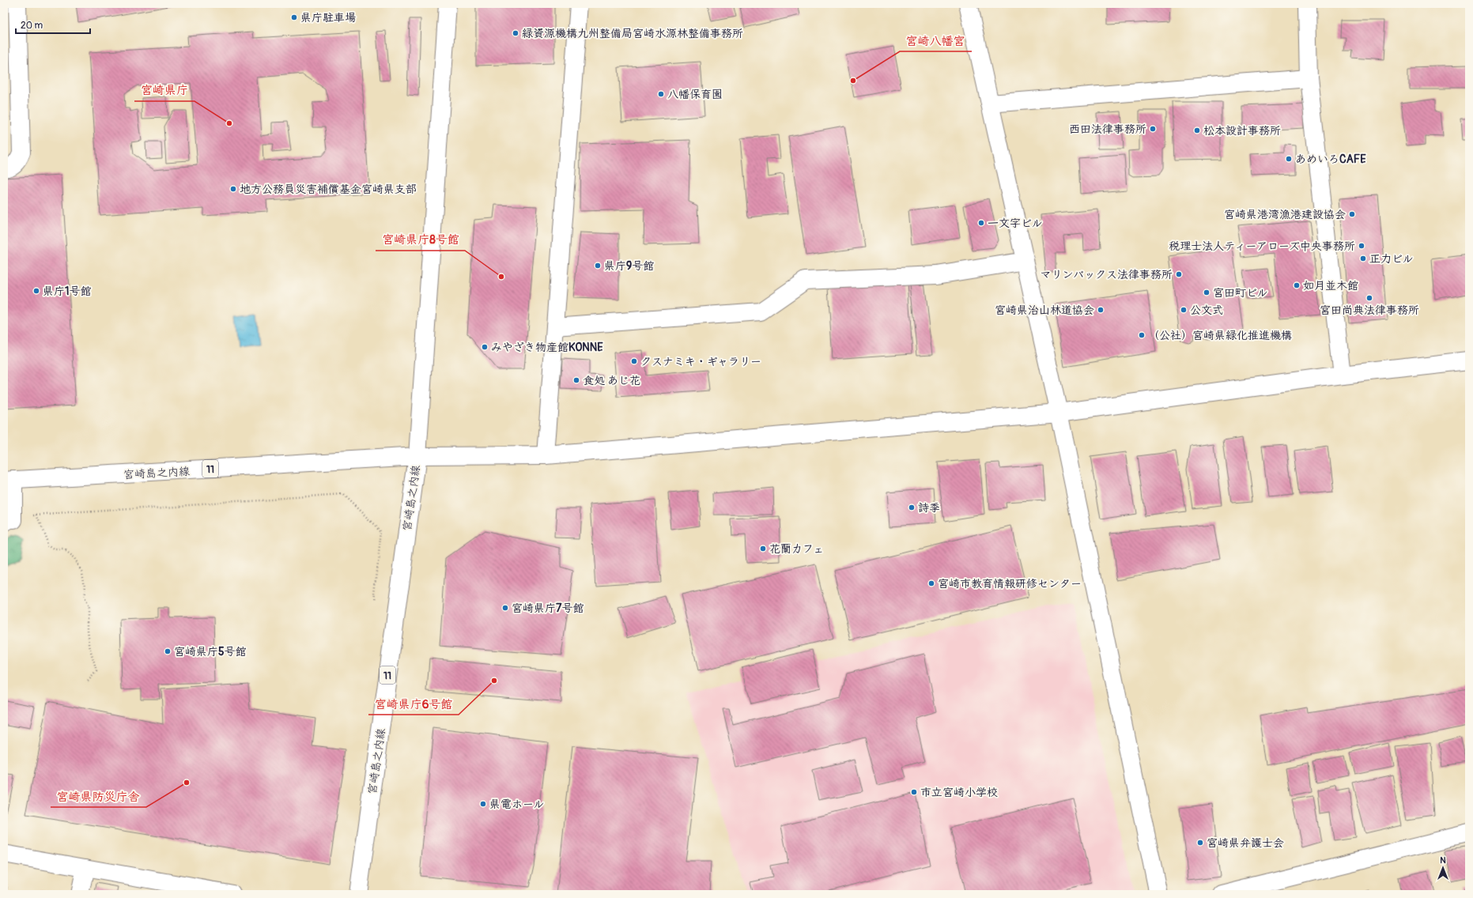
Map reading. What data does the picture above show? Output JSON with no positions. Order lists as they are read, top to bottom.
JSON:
{
  "streets": {
    "street": ["11", "宮崎島之内線"]
  },
  "places": [
    "県庁駐車場",
    "緑資源機構九州整備局宮崎水源林整備事務所",
    "宮崎八幡宮",
    "八幡保育園",
    "宮崎県庁",
    "西田法律事務所",
    "松本設計事務所",
    "あめいろCAFE",
    "地方公務員災害補償基金宮崎県支部",
    "宮崎県港湾漁港建設協会",
    "一文字ビル",
    "税理士法人ティーアローズ中央事務所",
    "正力ビル",
    "県庁9号館",
    "マリンバックス法律事務所",
    "宮崎県庁8号館",
    "如月並木館",
    "県庁1号館",
    "宮田町ビル",
    "宮田尚典法律事務所",
    "宮崎県治山林道協会",
    "公文式",
    "（公社）宮崎県緑化推進機構",
    "みやざき物産館KONNE",
    "クスナミキ・ギャラリー",
    "食処 あじ花",
    "詩季",
    "花蘭カフェ",
    "宮崎市教育情報研修センター",
    "宮崎県庁7号館",
    "宮崎県庁5号館",
    "宮崎県庁6号館",
    "宮崎県防災庁舎",
    "市立宮崎小学校",
    "県電ホール",
    "宮崎県弁護士会"
  ],
  "scale_bar": "20 m",
  "north": "top"
}
